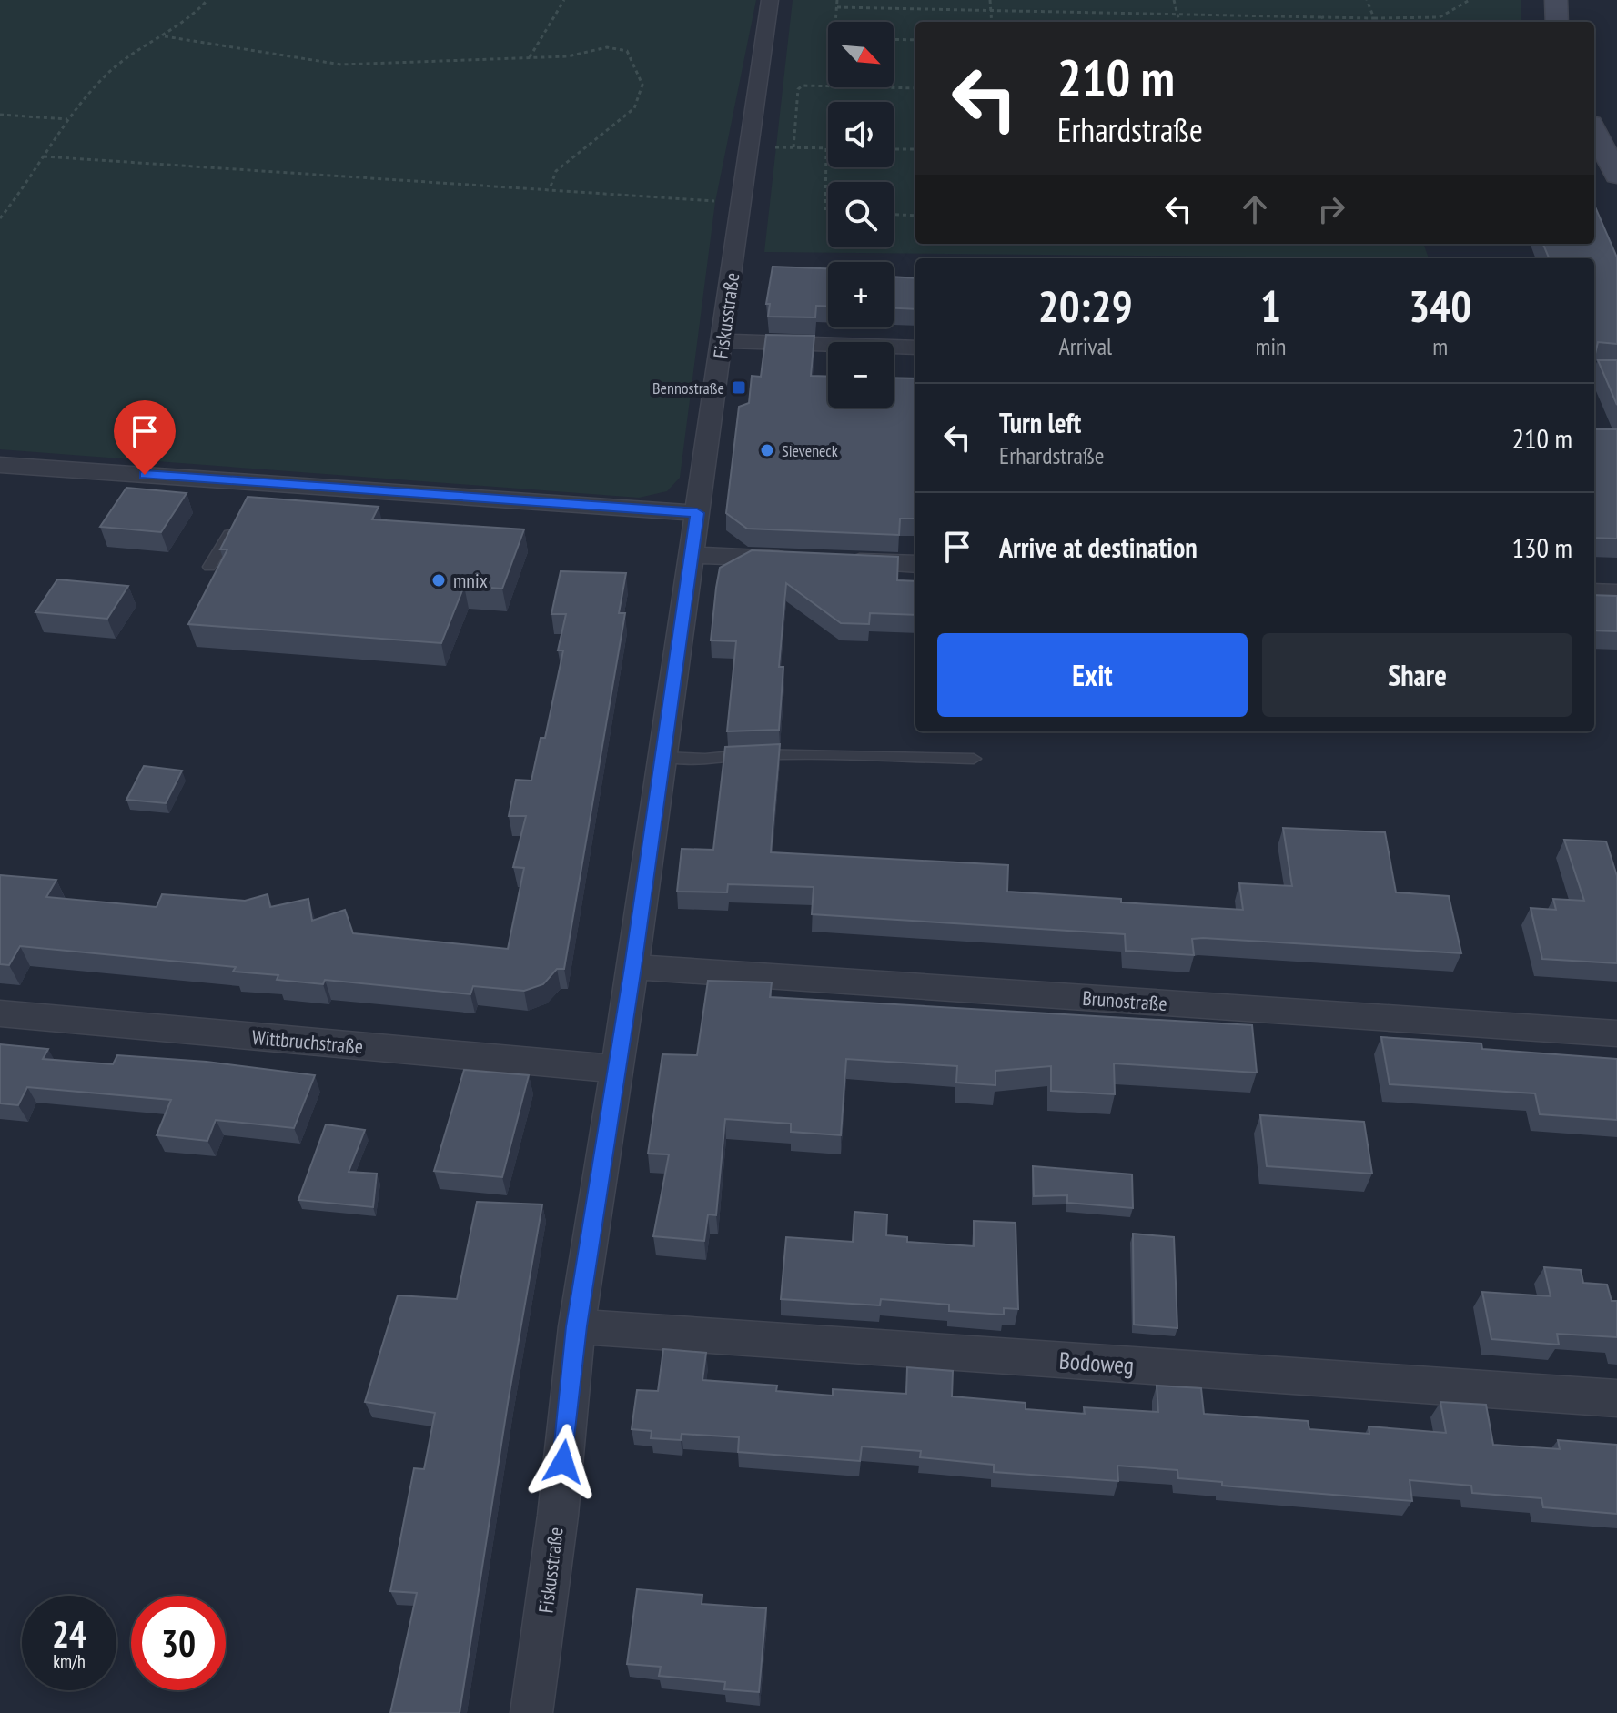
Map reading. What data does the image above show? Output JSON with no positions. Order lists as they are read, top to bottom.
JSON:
{
  "streets": {
    "street": [
      "Fiskusstraße",
      "Brunostraße",
      "Wittbruchstraße",
      "Bodoweg"
    ]
  },
  "crossings": [
    ["Fiskusstraße", "Brunostraße"],
    ["Fiskusstraße", "Wittbruchstraße"],
    ["Fiskusstraße", "Bodoweg"]
  ],
  "places": {
    "transit": ["Bennostraße"],
    "other": ["Sieveneck", "mnix"]
  },
  "north": "bottom right",
  "page": {
    "map_buttons": ["+", "−"],
    "turn": ["210 m", "Erhardstraße"],
    "eta": [
      "20:29",
      "Arrival",
      "1",
      "min",
      "340",
      "m"
    ],
    "list": [
      {
        "name": "Turn left",
        "note": "Erhardstraße",
        "value": "210 m"
      },
      {
        "name": "Arrive at destination",
        "value": "130 m"
      }
    ],
    "buttons": ["Exit", "Share"],
    "speed": "24 km/h",
    "limit": "30"
  }
}
